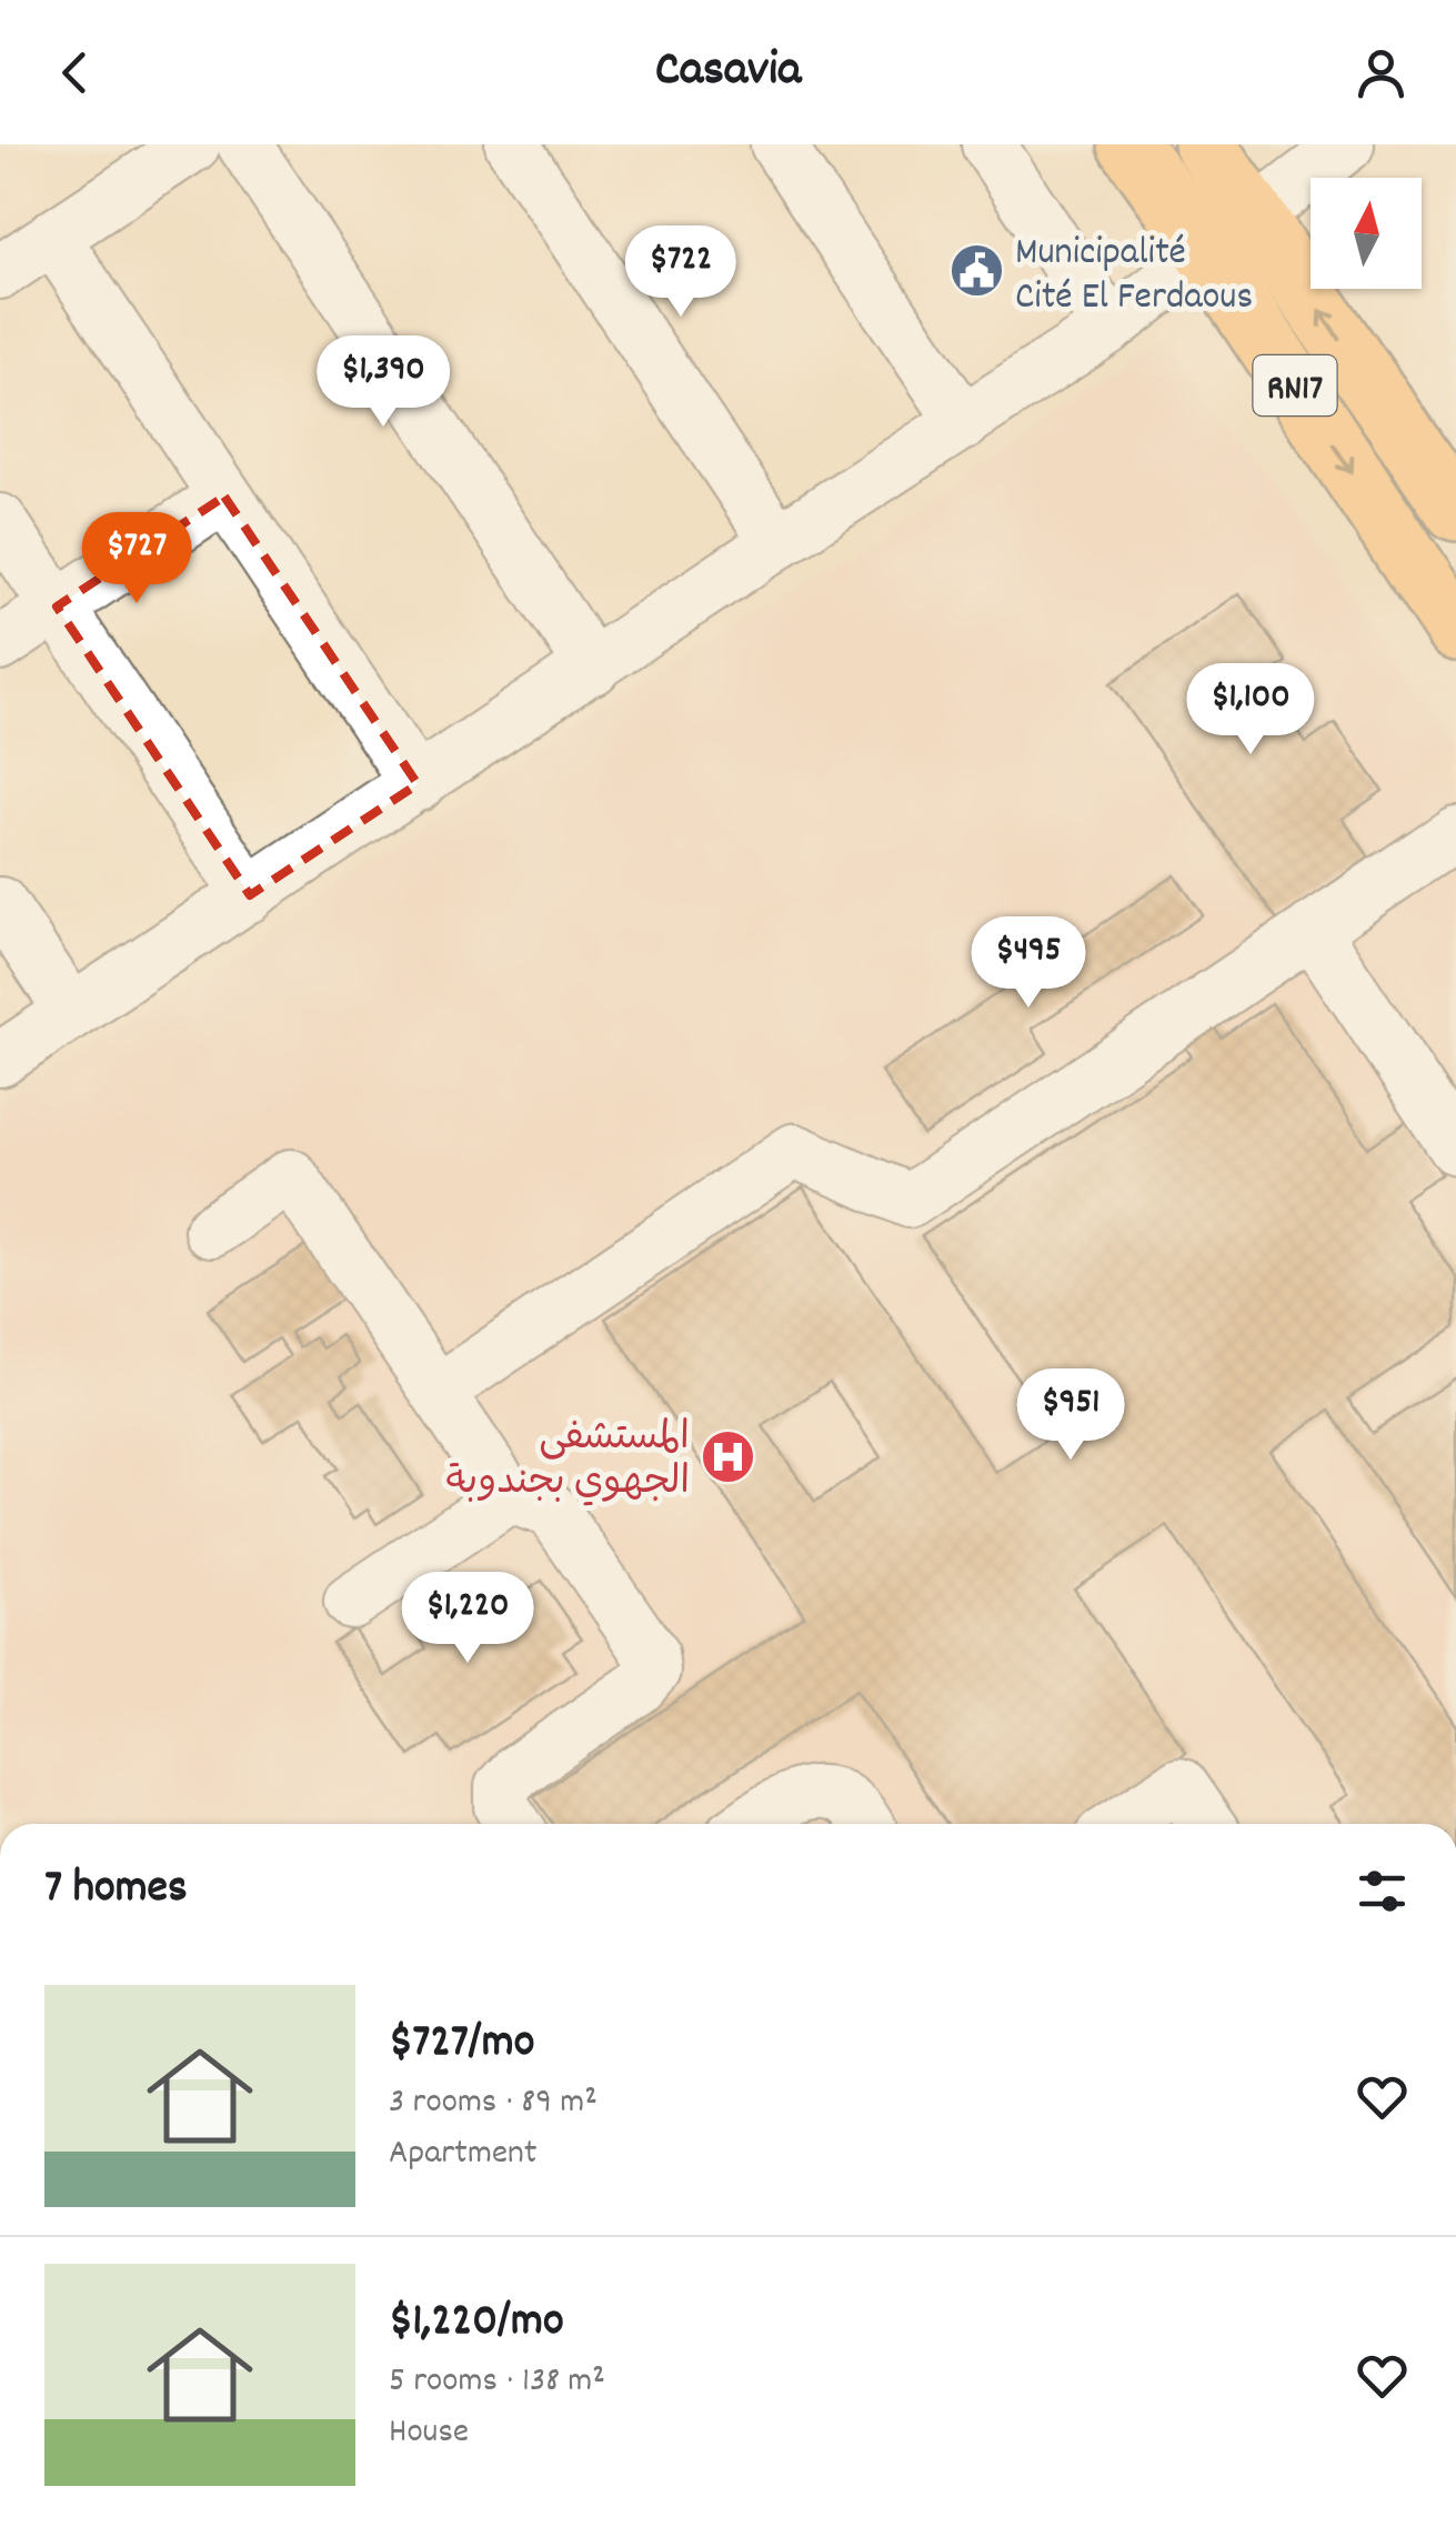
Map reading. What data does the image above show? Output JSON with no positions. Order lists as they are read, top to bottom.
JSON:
{
  "streets": {
    "main road": ["RN17"]
  },
  "places": {
    "public building": ["Municipalité Cité El Ferdaous"],
    "hospital": ["المستشفى الجهوي بجندوبة"]
  },
  "north": "top",
  "page": {
    "header": "Casavia",
    "price": [
      "$722",
      "$1,390",
      "$727",
      "$1,100",
      "$495",
      "$951",
      "$1,220"
    ],
    "heading": "7 homes",
    "list": [
      {
        "name": "$727/mo",
        "note": "3 rooms · 89 m² · Apartment"
      },
      {
        "name": "$1,220/mo",
        "note": "5 rooms · 138 m² · House"
      }
    ]
  }
}
